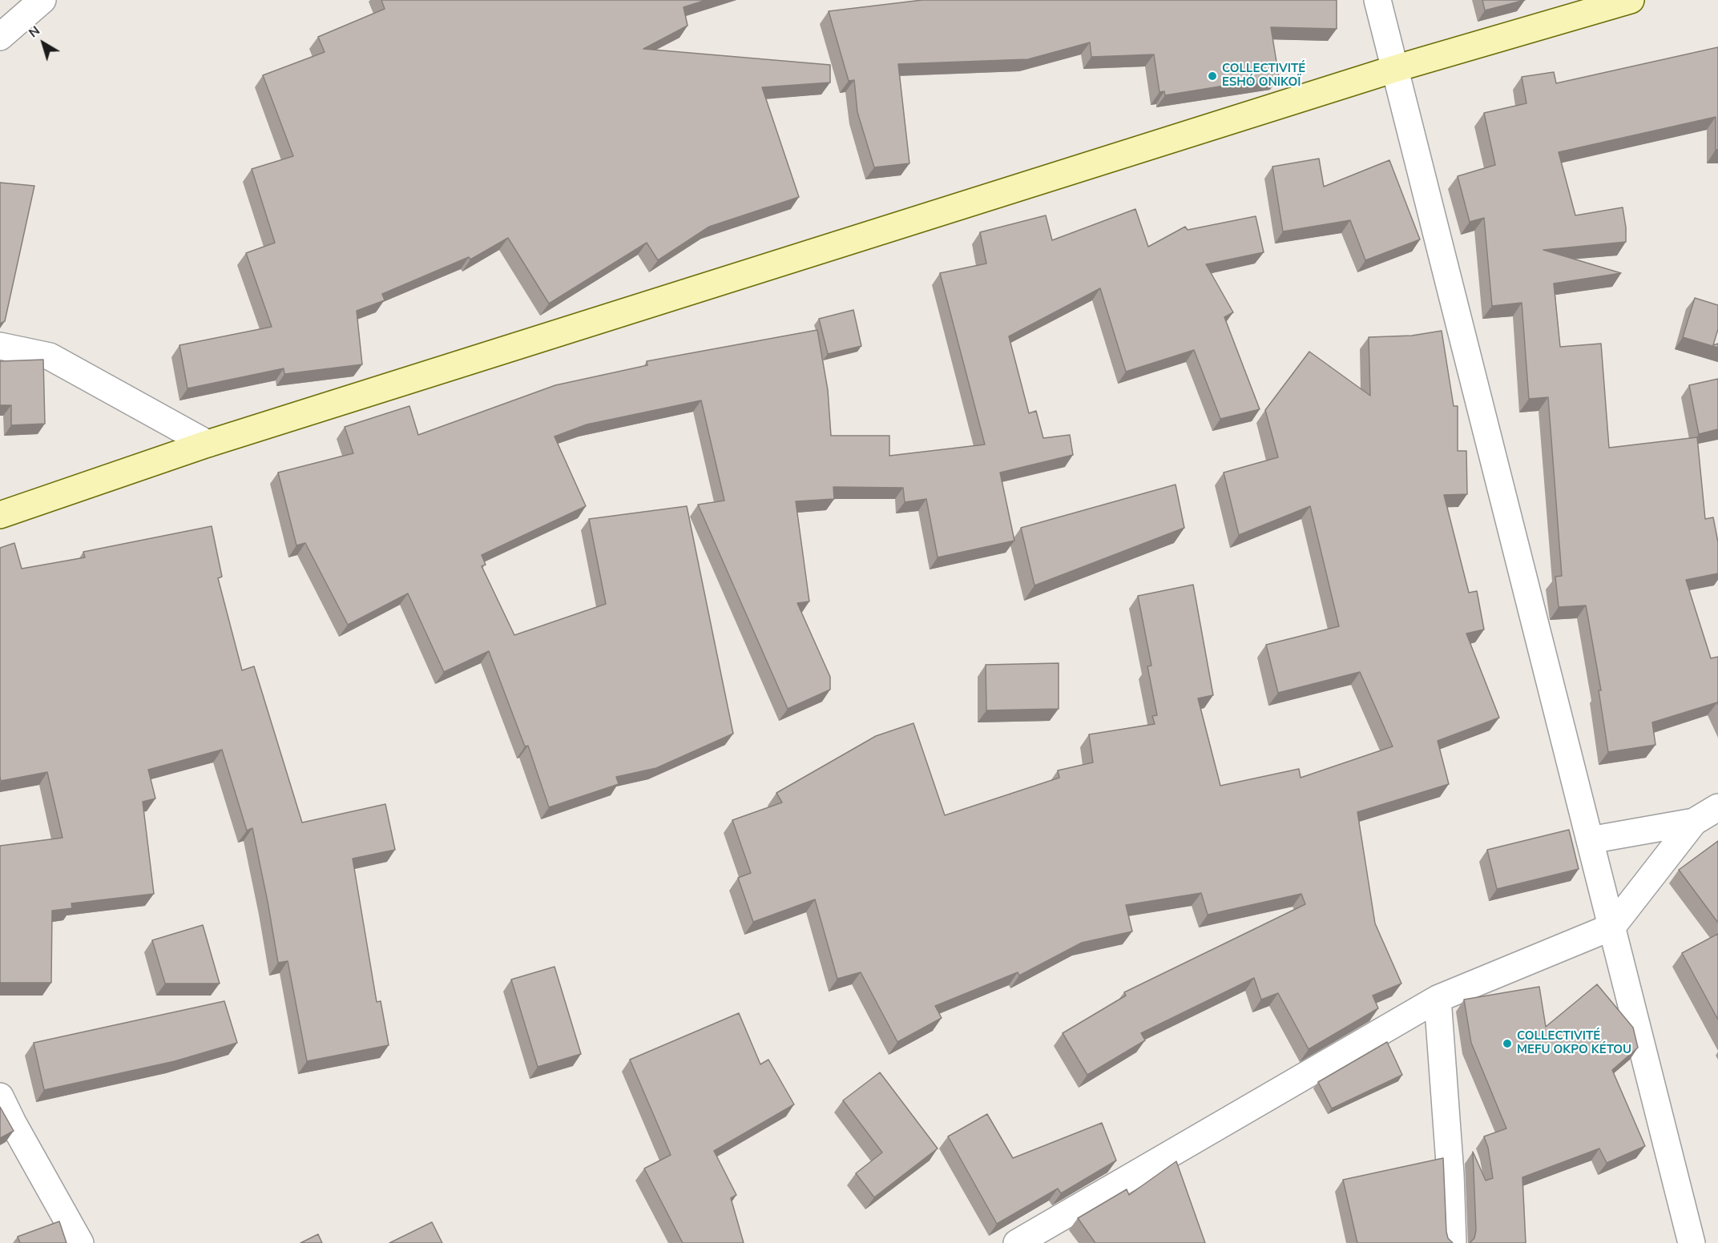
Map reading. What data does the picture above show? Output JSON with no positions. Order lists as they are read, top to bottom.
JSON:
{
  "places": ["COLLECTIVITÉ ESHÓ ONIKOÏ", "COLLECTIVITÉ MEFU OKPO KÉTOU"],
  "north": "top left"
}
